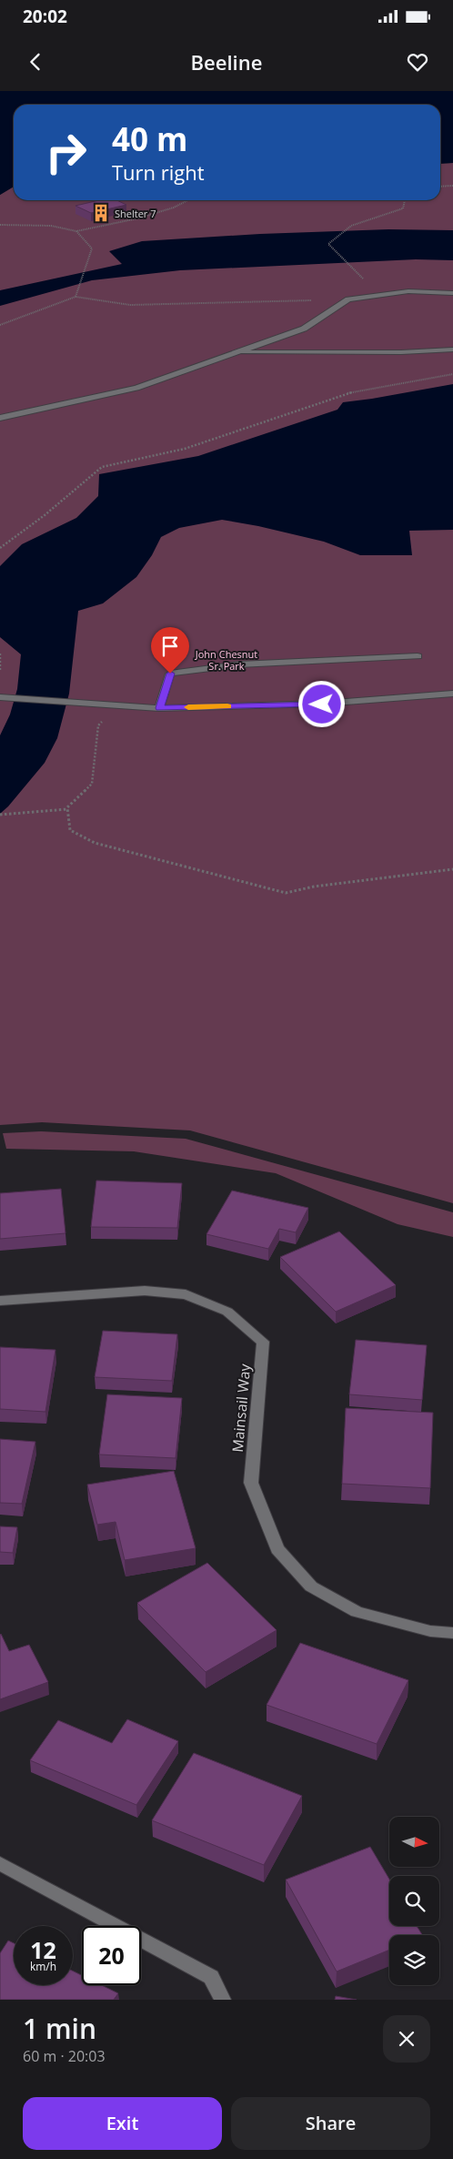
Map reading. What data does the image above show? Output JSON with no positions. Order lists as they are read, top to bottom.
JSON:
{
  "streets": {
    "street": ["Mainsail Way"]
  },
  "parks": ["John Chesnut Sr. Park"],
  "places": {
    "building": ["Shelter 7"]
  },
  "north": "right",
  "page": {
    "status": "20:02",
    "header": "Beeline",
    "turn": ["40 m", "Turn right"],
    "speed": "12 km/h",
    "limit": "20",
    "heading": ["1 min", "60 m · 20:03"],
    "buttons": ["Exit", "Share"]
  }
}
